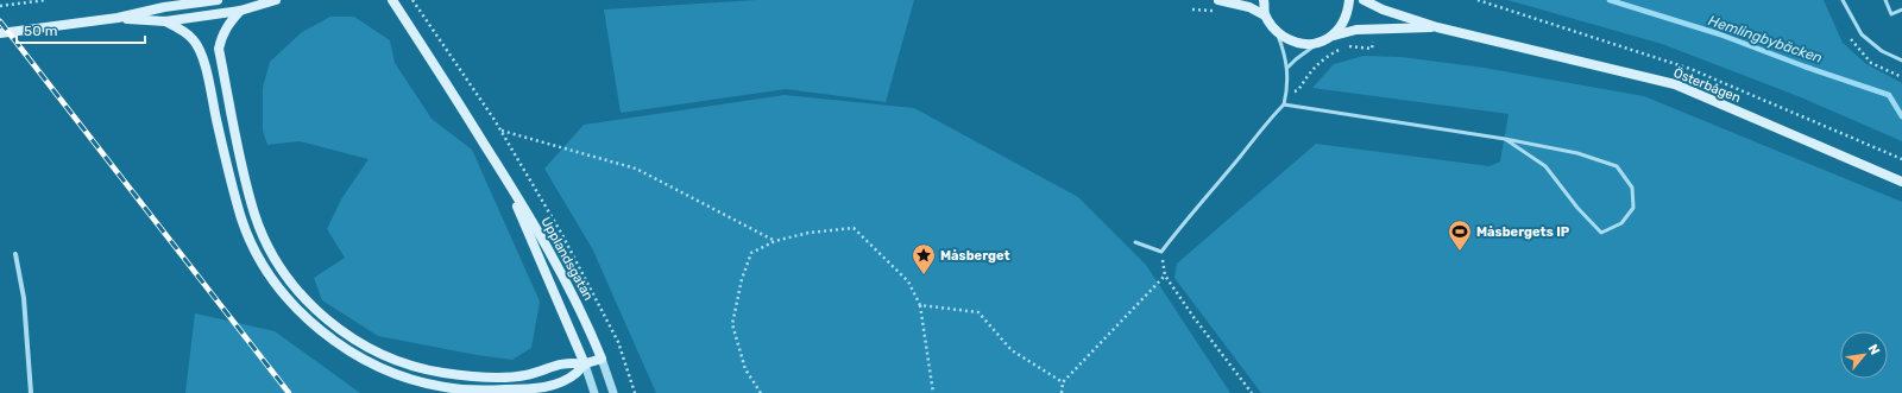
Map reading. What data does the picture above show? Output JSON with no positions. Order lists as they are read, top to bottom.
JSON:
{
  "streets": {
    "main road": ["Österbågen", "Upplandsgatan"]
  },
  "water": ["Hemlingbybäcken"],
  "places": {
    "sports": ["Måsbergets IP"],
    "place": ["Måsberget"]
  },
  "scale_bar": "50 m",
  "north": "top right"
}
